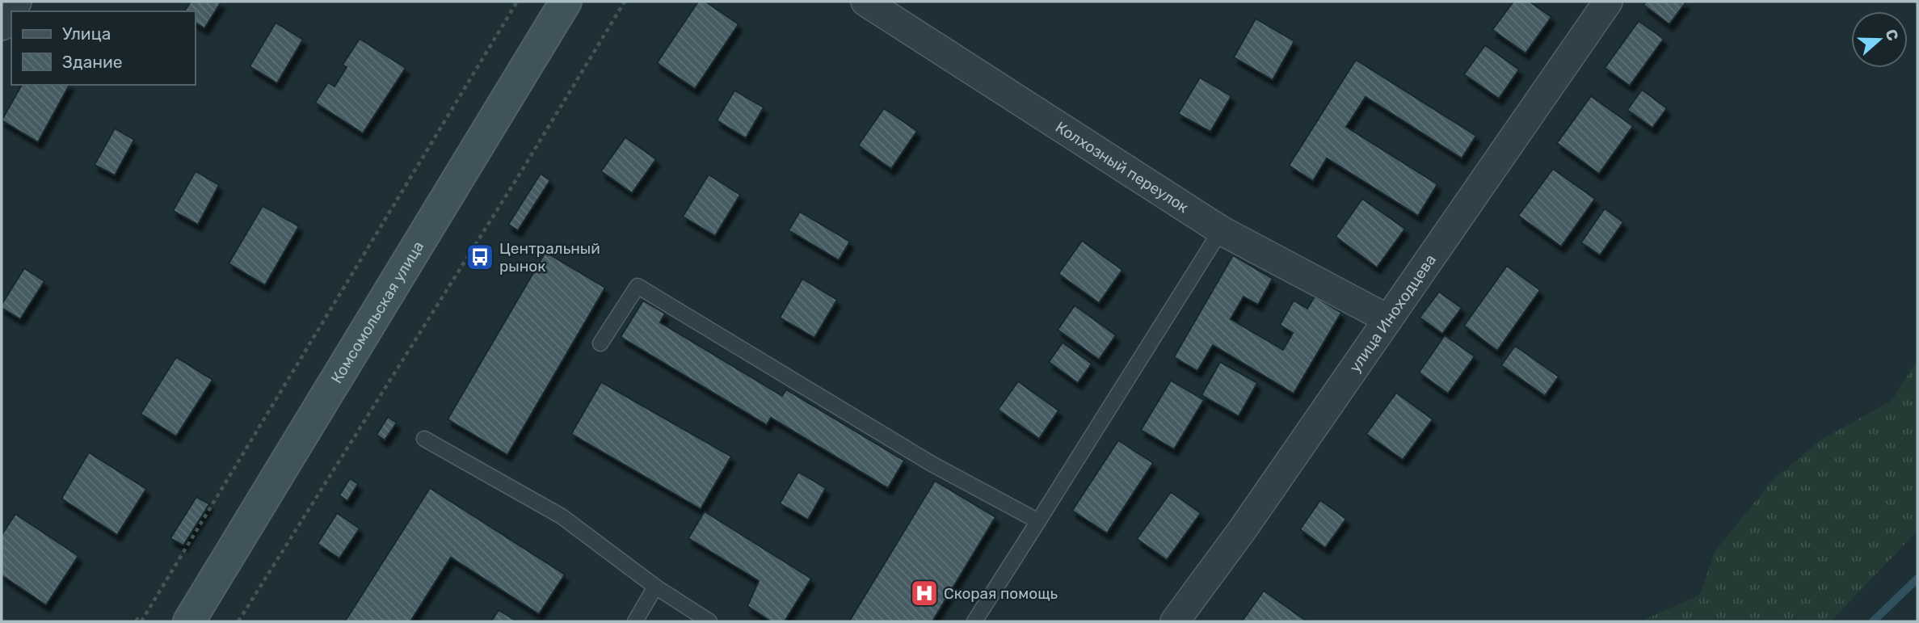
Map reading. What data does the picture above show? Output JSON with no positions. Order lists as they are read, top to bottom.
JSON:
{
  "streets": {
    "main road": ["Комсомольская улица"],
    "street": ["Колхозный переулок", "улица Иноходцева"]
  },
  "crossings": [
    ["Колхозный переулок", "улица Иноходцева"]
  ],
  "places": {
    "bus stop": ["Центральный рынок"],
    "hospital": ["Скорая помощь"]
  },
  "legend": ["Улица", "Здание"],
  "north": "right"
}
